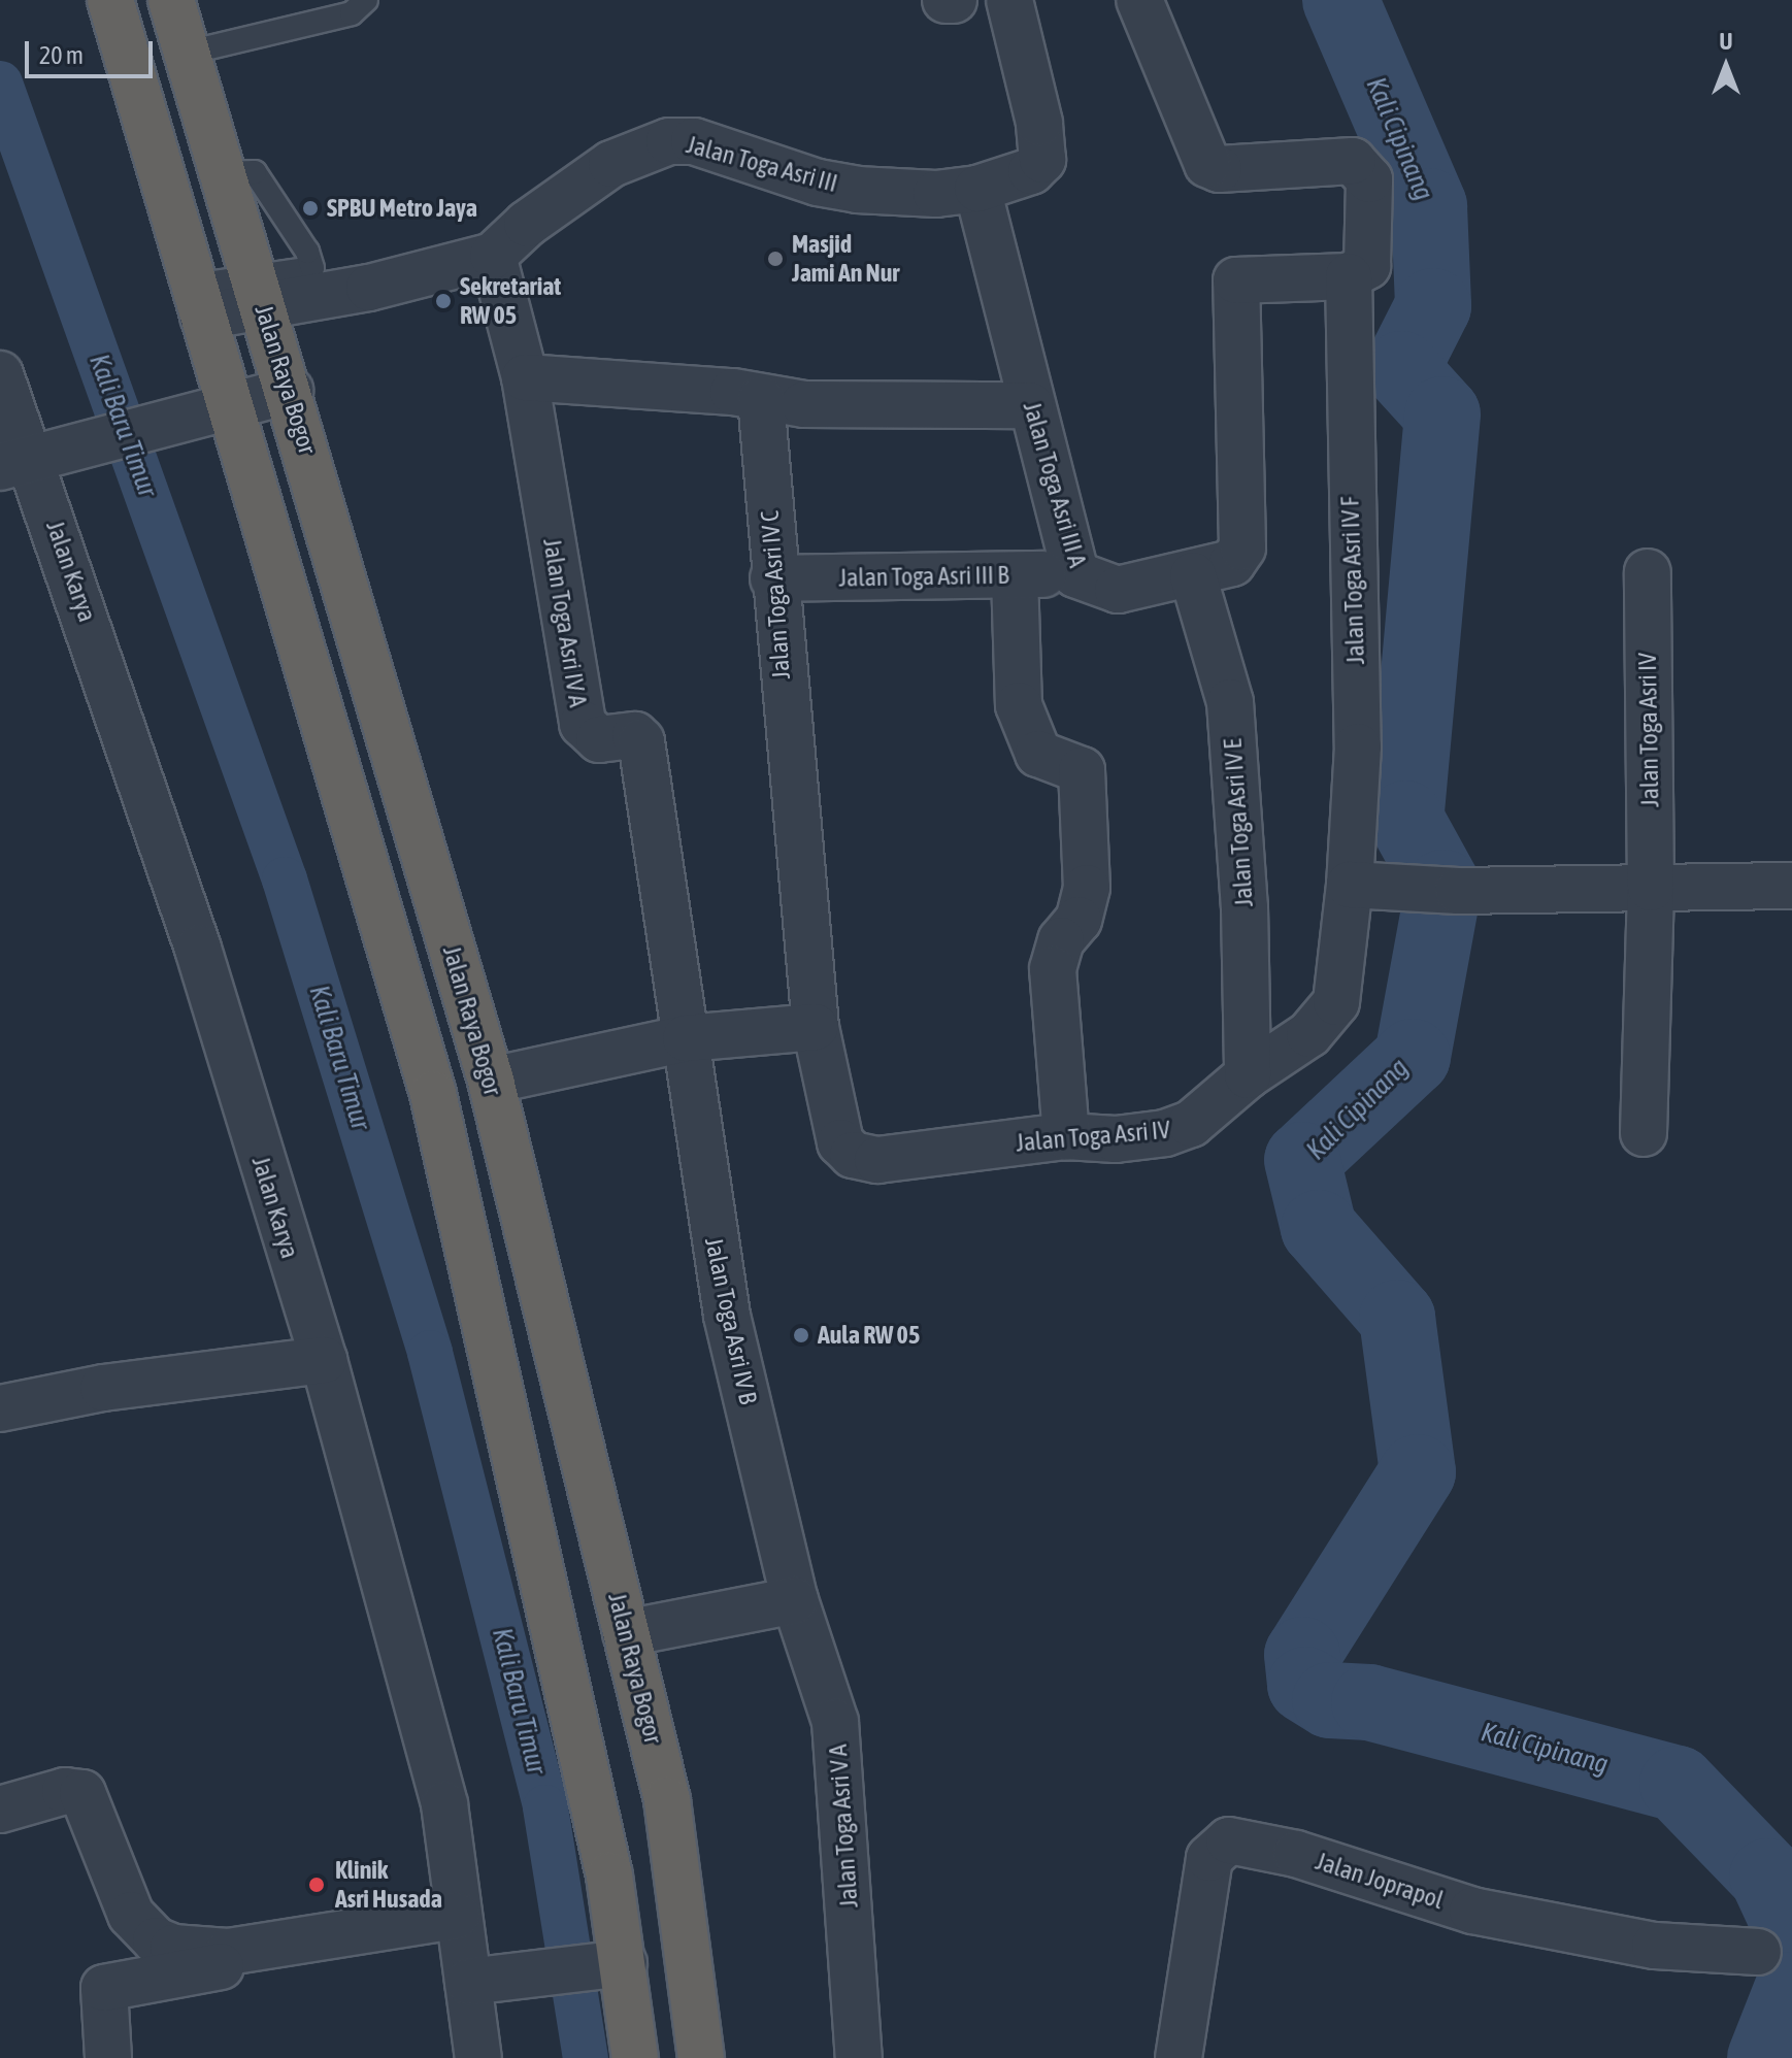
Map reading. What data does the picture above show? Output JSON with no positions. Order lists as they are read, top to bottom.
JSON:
{
  "streets": {
    "highway": ["Jalan Raya Bogor"],
    "street": [
      "Jalan Toga Asri III",
      "Jalan Toga Asri III A",
      "Jalan Karya",
      "Jalan Toga Asri III B",
      "Jalan Toga Asri IV F",
      "Jalan Toga Asri IV C",
      "Jalan Toga Asri IV A",
      "Jalan Toga Asri IV",
      "Jalan Toga Asri IV E",
      "Jalan Toga Asri IV B",
      "Jalan Toga Asri V A",
      "Jalan Joprapol"
    ]
  },
  "crossings": [
    ["Jalan Toga Asri III", "Jalan Raya Bogor"],
    ["Jalan Toga Asri III", "Jalan Toga Asri III A"],
    ["Jalan Toga Asri III", "Jalan Toga Asri IV A"],
    ["Jalan Toga Asri III A", "Jalan Toga Asri III B"],
    ["Jalan Toga Asri III A", "Jalan Toga Asri IV F"],
    ["Jalan Toga Asri III A", "Jalan Toga Asri IV E"],
    ["Jalan Toga Asri III B", "Jalan Toga Asri IV C"],
    ["Jalan Toga Asri IV F", "Jalan Toga Asri IV"],
    ["Jalan Toga Asri IV C", "Jalan Toga Asri IV"],
    ["Jalan Toga Asri IV A", "Jalan Toga Asri IV B"],
    ["Jalan Toga Asri IV", "Jalan Toga Asri IV E"],
    ["Jalan Toga Asri IV B", "Jalan Toga Asri V A"]
  ],
  "water": ["Kali Cipinang", "Kali Baru Timur"],
  "places": [
    "SPBU Metro Jaya",
    "Masjid Jami An Nur",
    "Sekretariat RW 05",
    "Aula RW 05",
    "Klinik Asri Husada"
  ],
  "scale_bar": "20 m",
  "north": "top"
}
